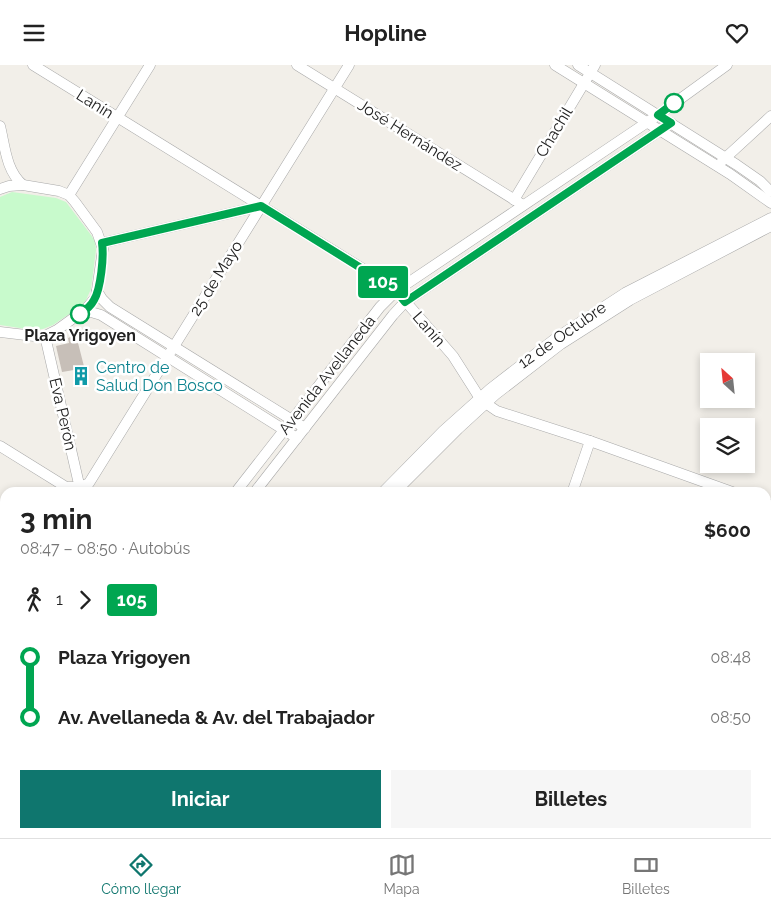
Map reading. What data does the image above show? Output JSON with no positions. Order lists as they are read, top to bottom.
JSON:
{
  "streets": {
    "street": [
      "Lanín",
      "Chachil",
      "José Hernández",
      "25 de Mayo",
      "12 de Octubre",
      "Avenida Avellaneda",
      "Eva Perón"
    ]
  },
  "crossings": [
    ["Lanín", "25 de Mayo"],
    ["Lanín", "12 de Octubre"],
    ["Lanín", "Avenida Avellaneda"],
    ["Chachil", "José Hernández"],
    ["Chachil", "Avenida Avellaneda"],
    ["José Hernández", "25 de Mayo"],
    ["José Hernández", "Avenida Avellaneda"]
  ],
  "places": {
    "other": ["Plaza Yrigoyen"],
    "building": ["Centro de Salud Don Bosco"]
  },
  "lines": ["bus line 105"],
  "north": "top left",
  "page": {
    "header": "Hopline",
    "on_map": "105",
    "heading": ["3 min", "08:47 – 08:50 · Autobús", "$600"],
    "legs": ["1", "105"],
    "list": [
      {
        "name": "Plaza Yrigoyen",
        "value": "08:48"
      },
      {
        "name": "Av. Avellaneda & Av. del Trabajador",
        "value": "08:50"
      }
    ],
    "buttons": ["Iniciar", "Billetes"],
    "tabs": ["Cómo llegar", "Mapa", "Billetes"]
  }
}
